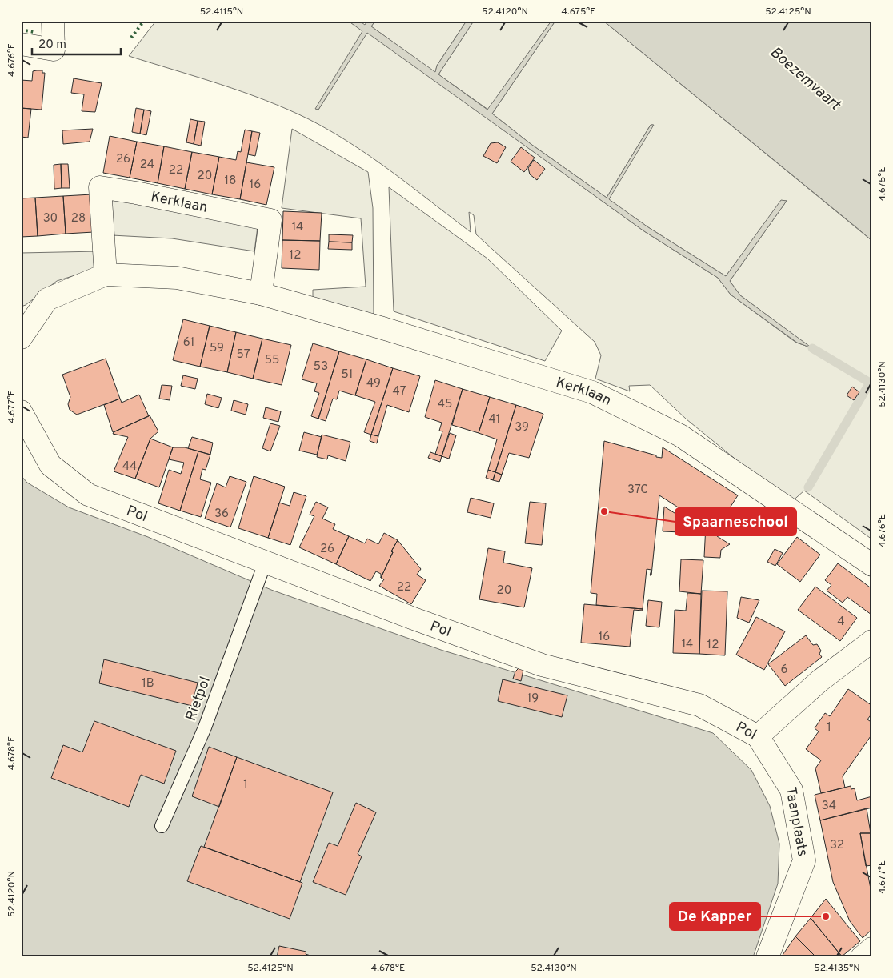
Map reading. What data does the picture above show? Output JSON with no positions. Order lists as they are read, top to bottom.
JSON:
{
  "streets": {
    "street": ["Kerklaan", "Pol", "Taanplaats"],
    "lane": ["Rietpol"]
  },
  "crossings": [
    ["Pol", "Rietpol"],
    ["Pol", "Taanplaats"]
  ],
  "water": ["Boezemvaart"],
  "places": ["Spaarneschool", "De Kapper"],
  "house_numbers": [
    "26",
    "24",
    "22",
    "20",
    "18",
    "16",
    "30",
    "28",
    "14",
    "12",
    "61",
    "59",
    "57",
    "55",
    "53",
    "51",
    "49",
    "47",
    "45",
    "41",
    "39",
    "44",
    "37C",
    "36",
    "26",
    "22",
    "20",
    "4",
    "16",
    "14",
    "12",
    "6",
    "1B",
    "19",
    "1",
    "1",
    "34",
    "32"
  ],
  "scale_bar": "20 m",
  "coordinates": [
    "52.4115°N",
    "52.4120°N",
    "4.675°E",
    "52.4125°N",
    "4.676°E",
    "52.4130°N",
    "4.677°E",
    "4.678°E",
    "52.4135°N"
  ]
}
